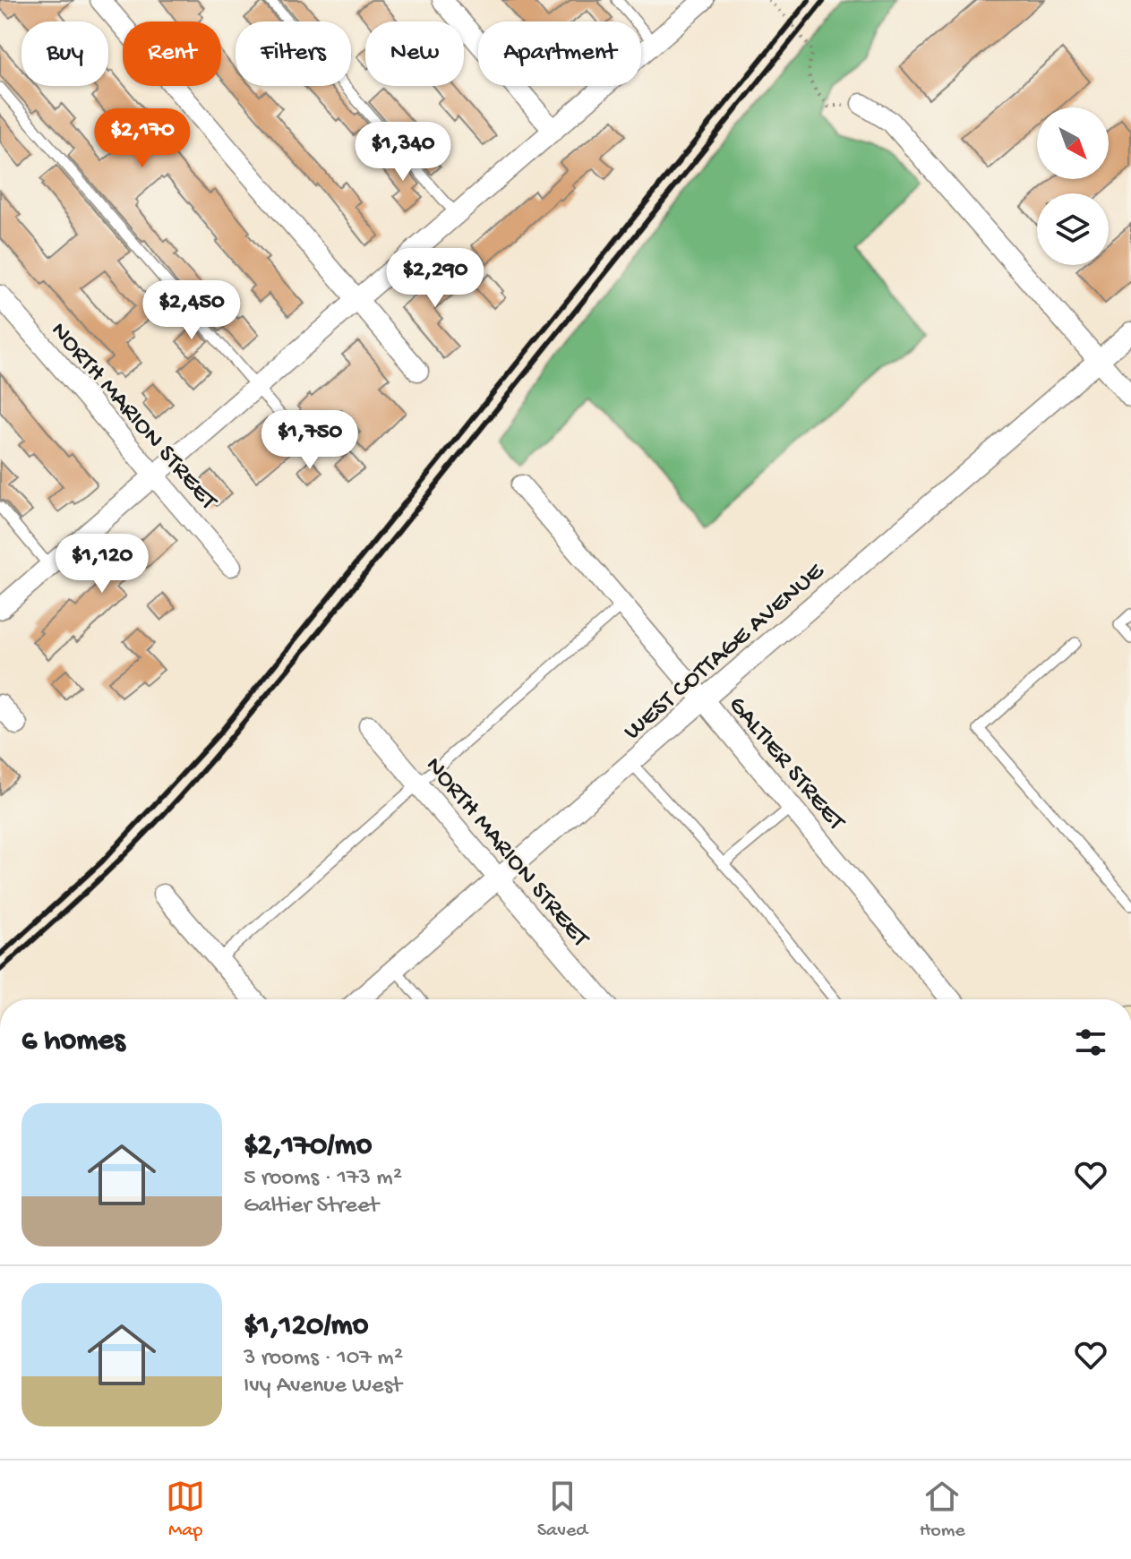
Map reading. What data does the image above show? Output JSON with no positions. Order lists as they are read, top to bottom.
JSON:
{
  "streets": {
    "street": ["NORTH MARION STREET", "WEST COTTAGE AVENUE", "GALTIER STREET"]
  },
  "crossings": [
    ["NORTH MARION STREET", "WEST COTTAGE AVENUE"],
    ["WEST COTTAGE AVENUE", "GALTIER STREET"]
  ],
  "north": "bottom right",
  "page": {
    "chip": [
      "Buy",
      "Rent",
      "Filters",
      "New",
      "Apartment"
    ],
    "price": [
      "$2,170",
      "$1,340",
      "$2,290",
      "$2,450",
      "$1,750",
      "$1,120"
    ],
    "heading": "6 homes",
    "list": [
      {
        "name": "$2,170/mo",
        "note": "5 rooms · 173 m² · Galtier Street"
      },
      {
        "name": "$1,120/mo",
        "note": "3 rooms · 107 m² · Ivy Avenue West"
      }
    ],
    "tabs": ["Map", "Saved", "Home"]
  }
}
